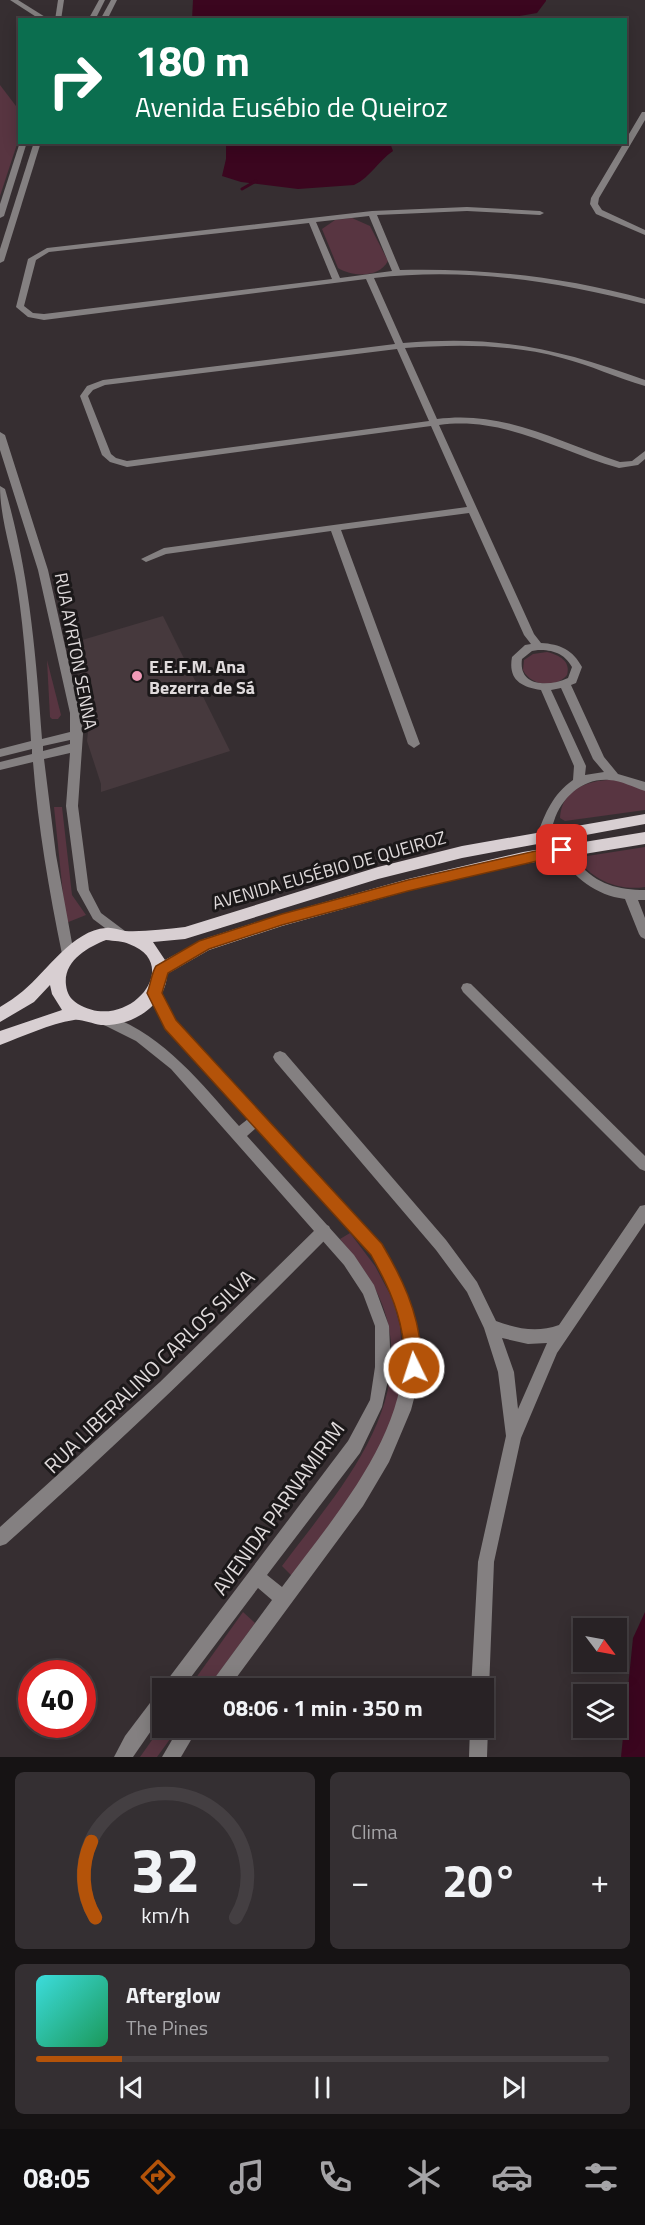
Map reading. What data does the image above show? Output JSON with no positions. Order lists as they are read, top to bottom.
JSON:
{
  "streets": {
    "main road": ["AVENIDA EUSÉBIO DE QUEIROZ"],
    "street": ["RUA AYRTON SENNA", "RUA LIBERALINO CARLOS SILVA", "AVENIDA PARNAMIRIM"]
  },
  "crossings": [
    ["RUA AYRTON SENNA", "AVENIDA EUSÉBIO DE QUEIROZ"],
    ["RUA AYRTON SENNA", "AVENIDA PARNAMIRIM"],
    ["AVENIDA EUSÉBIO DE QUEIROZ", "AVENIDA PARNAMIRIM"],
    ["RUA LIBERALINO CARLOS SILVA", "AVENIDA PARNAMIRIM"]
  ],
  "places": ["E.E.F.M. Ana Bezerra de Sá"],
  "north": "bottom right",
  "page": {
    "turn": ["180 m", "Avenida Eusébio de Queiroz"],
    "limit": "40",
    "trip": "08:06 · 1 min · 350 m",
    "tile": "Clima",
    "heat": ["−", "20°", "+"],
    "song": ["Afterglow", "The Pines"],
    "tabs": "08:05",
    "gauge": ["32", "km/h"]
  }
}
